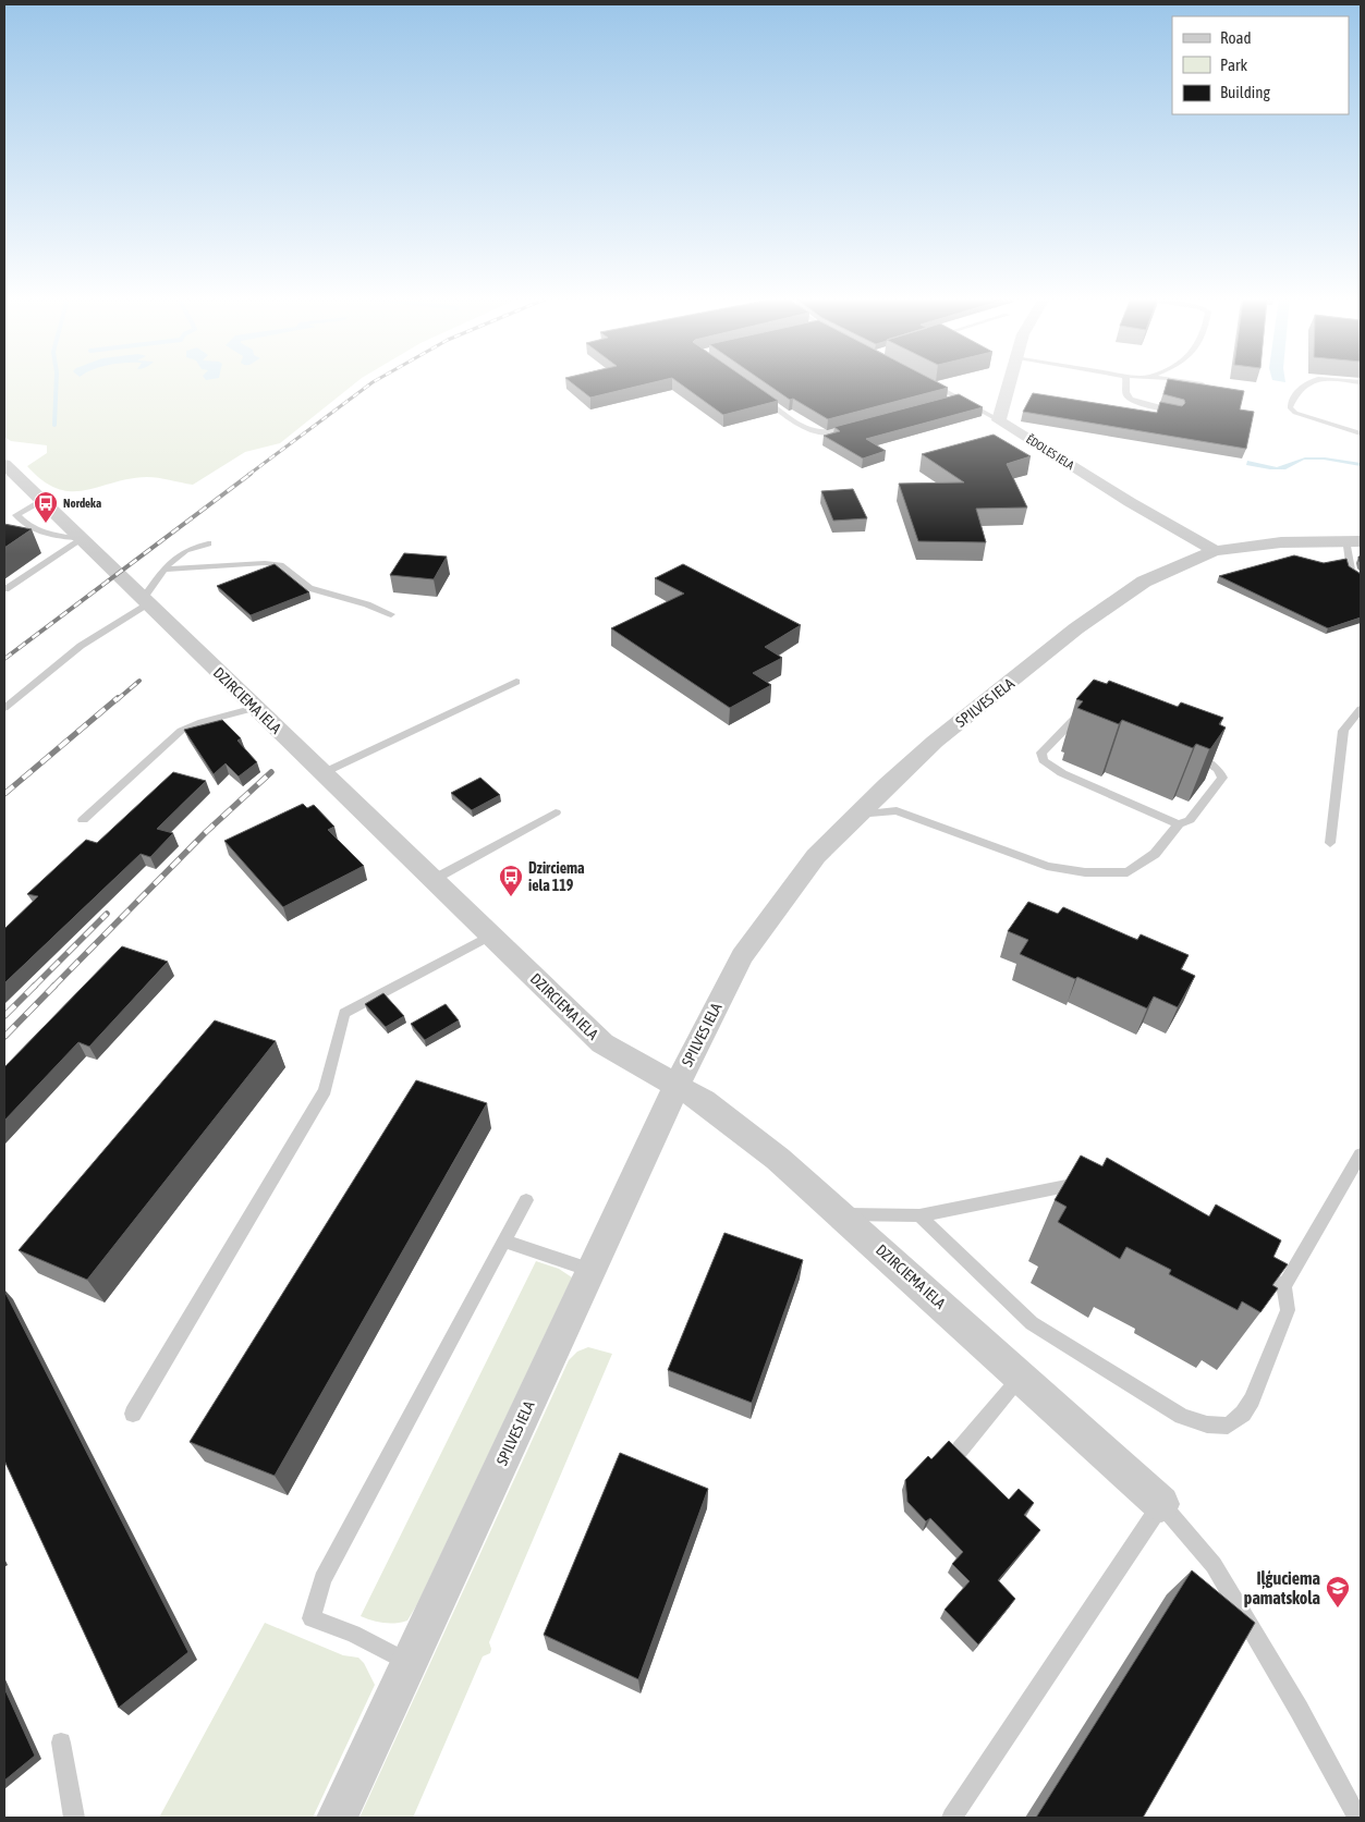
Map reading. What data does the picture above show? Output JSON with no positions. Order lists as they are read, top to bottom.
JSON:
{
  "streets": {
    "street": ["ĒDOLES IELA", "DZIRCIEMA IELA", "SPILVES IELA"]
  },
  "crossings": [
    ["ĒDOLES IELA", "SPILVES IELA"],
    ["DZIRCIEMA IELA", "SPILVES IELA"]
  ],
  "places": {
    "bus stop": ["Nordeka", "Dzirciema iela 119"],
    "school or university": ["Iļģuciema pamatskola"]
  },
  "legend": ["Road", "Park", "Building"]
}
